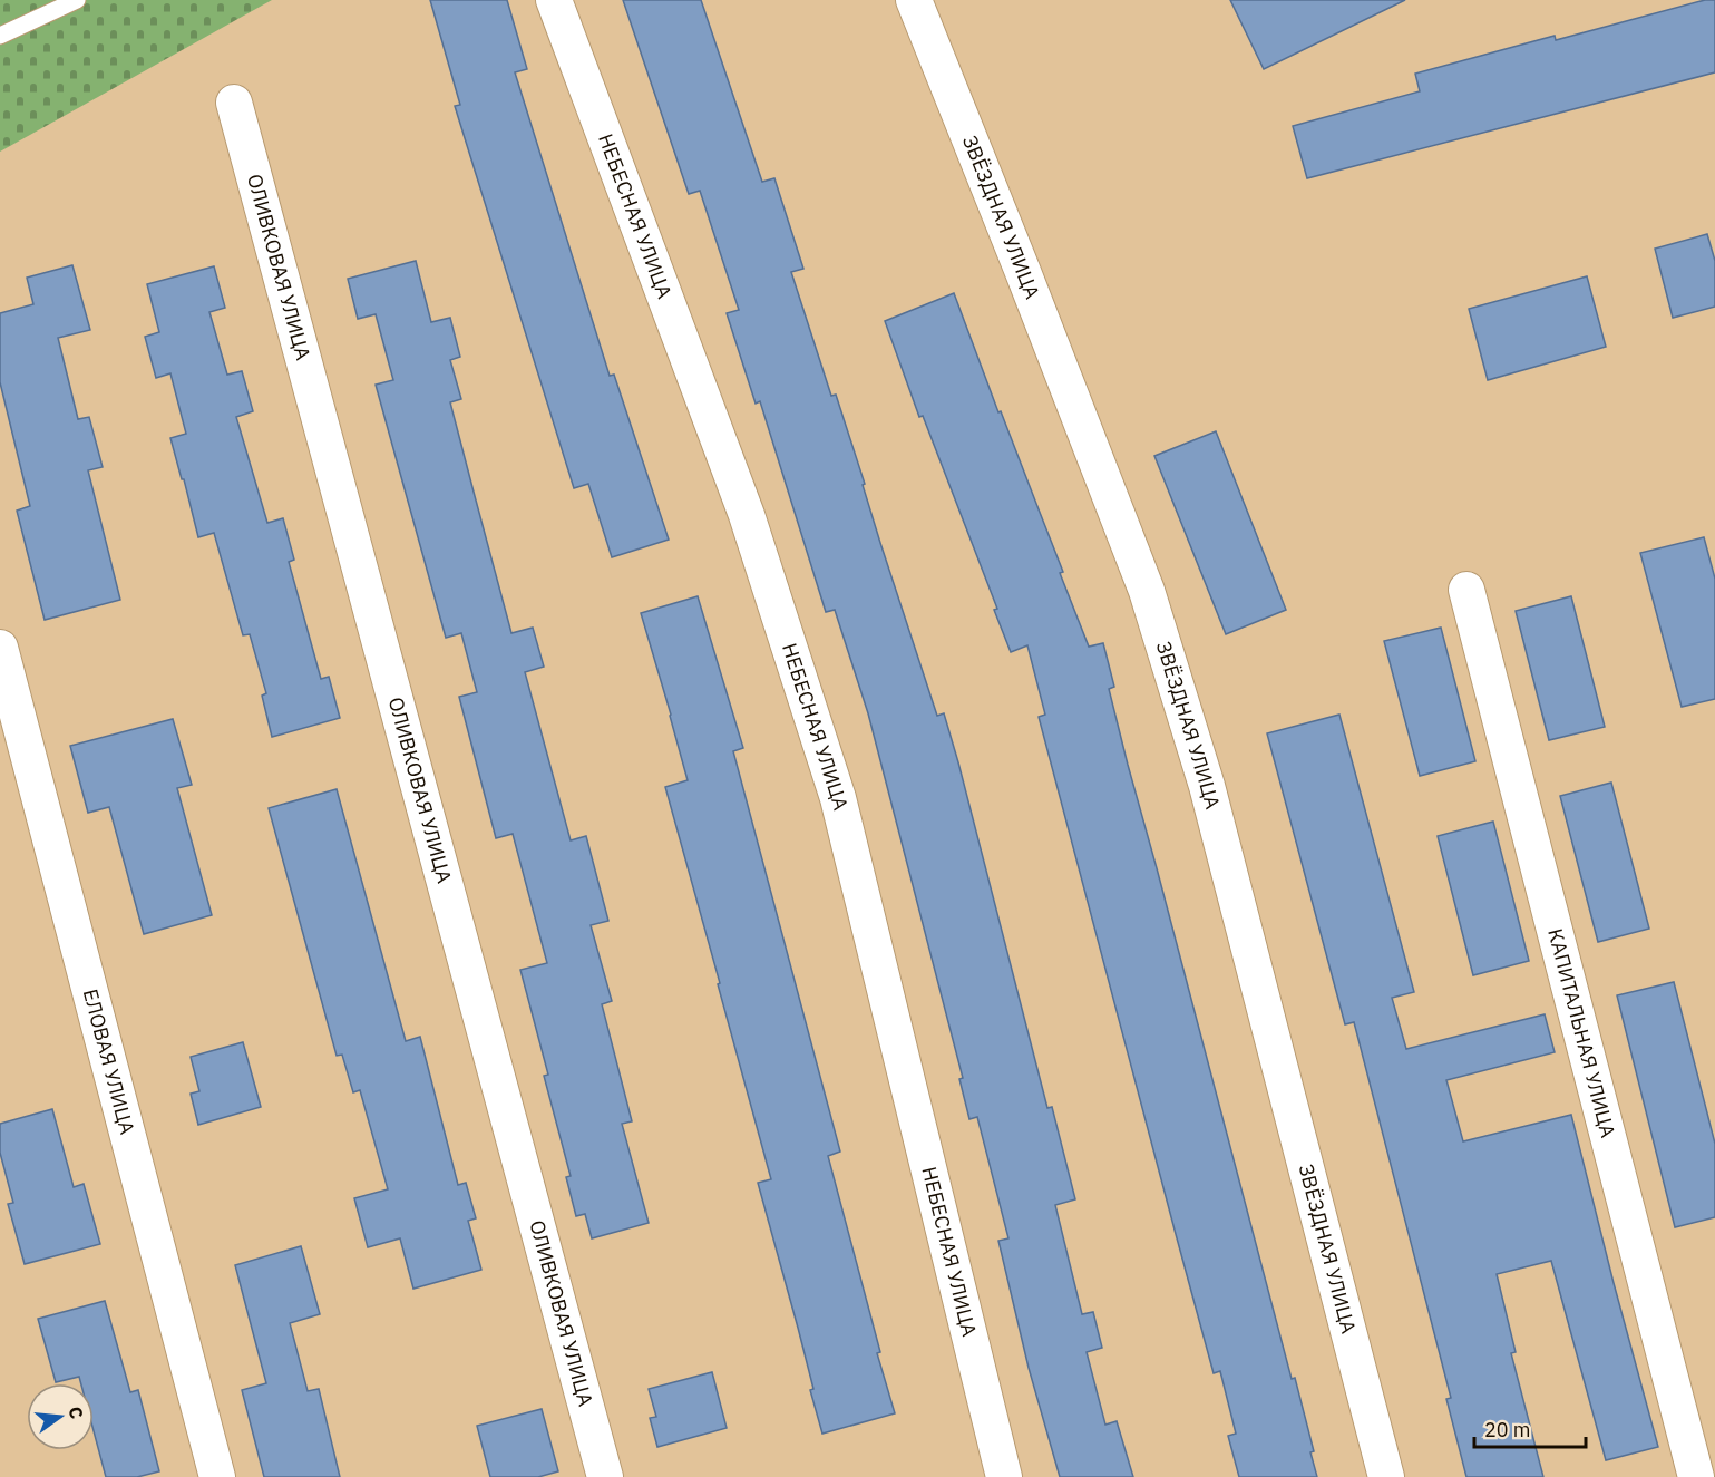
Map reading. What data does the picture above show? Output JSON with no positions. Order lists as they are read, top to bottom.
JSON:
{
  "streets": {
    "street": [
      "НЕБЕСНАЯ УЛИЦА",
      "ЗВЁЗДНАЯ УЛИЦА",
      "ОЛИВКОВАЯ УЛИЦА",
      "КАПИТАЛЬНАЯ УЛИЦА",
      "ЕЛОВАЯ УЛИЦА"
    ]
  },
  "scale_bar": "20 m",
  "north": "right"
}
